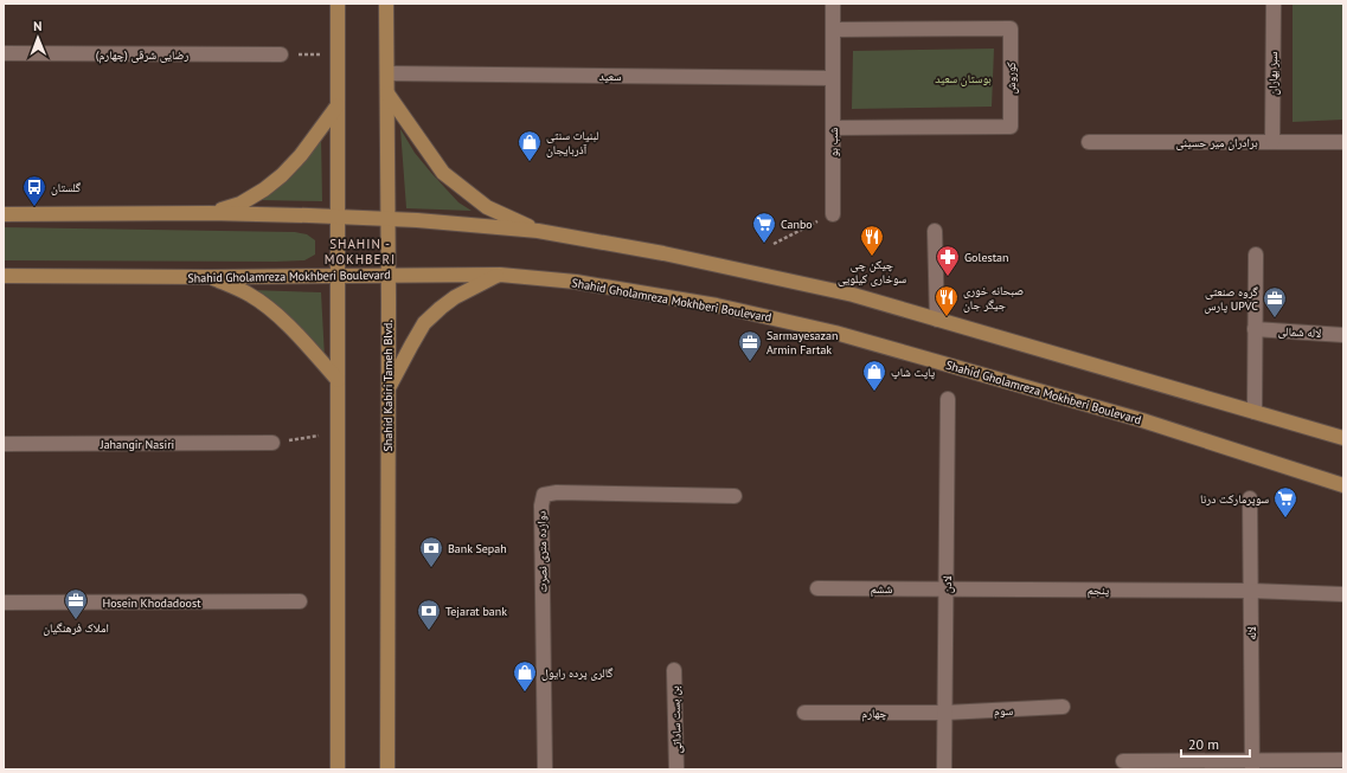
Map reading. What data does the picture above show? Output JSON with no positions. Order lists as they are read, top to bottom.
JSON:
{
  "streets": {
    "main road": ["Shahid Gholamreza Mokhberi Boulevard", "Shahid Kabiri Tameh Blvd."],
    "street": [
      "رضایی شرقی (چهارم)",
      "سبز بهاران",
      "سعید",
      "کوروش",
      "شب بو",
      "برادران میر حسینی",
      "لاله شمالی",
      "Jahangir Nasiri",
      "دوازده متری نصرت",
      "لادن",
      "ششم",
      "پنجم",
      "Hosein Khodadoost",
      "لاله",
      "سوم",
      "چهارم",
      "بن بست ساداتی"
    ]
  },
  "crossings": [
    ["سبز بهاران", "برادران میر حسینی"],
    ["سعید", "شب بو"],
    ["سعید", "Shahid Kabiri Tameh Blvd."],
    ["کوروش", "شب بو"],
    ["Shahid Gholamreza Mokhberi Boulevard", "Shahid Kabiri Tameh Blvd."],
    ["لادن", "ششم"],
    ["لادن", "پنجم"],
    ["لادن", "سوم"],
    ["لادن", "چهارم"],
    ["ششم", "پنجم"],
    ["پنجم", "لاله"],
    ["سوم", "چهارم"]
  ],
  "districts": ["SHAHIN - MOKHBERI"],
  "parks": ["بوستان سعید"],
  "places": {
    "shop": ["لبنیات سنتی آذربایجان", "پاپت شاپ", "گالری پرده رایول"],
    "bus stop": ["گلستان"],
    "supermarket": ["Canbo", "سوپرمارکت درنا"],
    "restaurant": ["چیکن چی سوخاری کیلویی", "صبحانه خوری جیگر جان"],
    "pharmacy": ["Golestan"],
    "office": ["گروه صنعتی پارس UPVC", "Sarmayesazan Armin Fartak", "املاک فرهنگیان"],
    "bank": ["Bank Sepah", "Tejarat bank"]
  },
  "scale_bar": "20 m",
  "north": "top"
}
